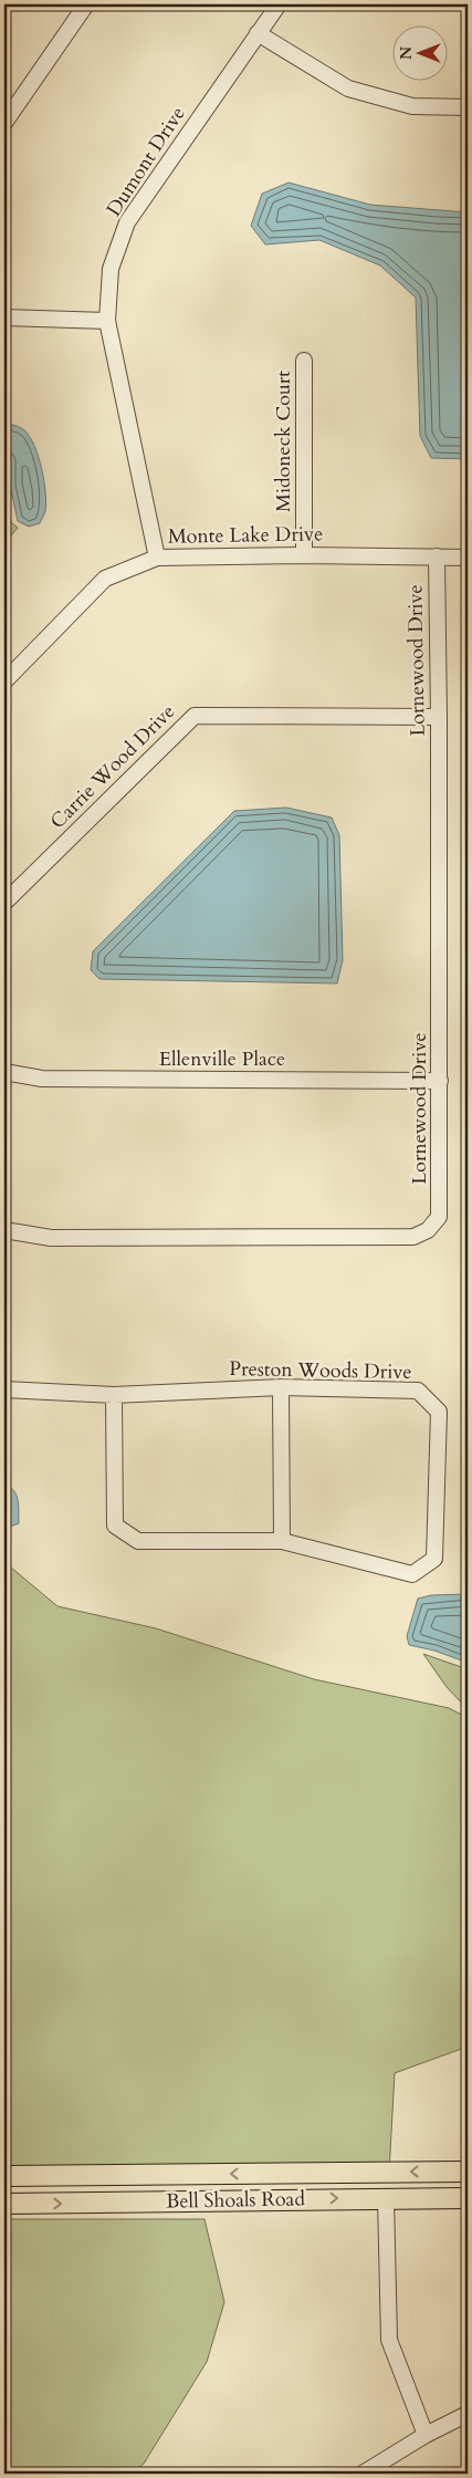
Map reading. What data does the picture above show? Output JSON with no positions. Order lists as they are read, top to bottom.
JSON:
{
  "streets": {
    "main road": ["Bell Shoals Road"],
    "street": [
      "Dumont Drive",
      "Midoneck Court",
      "Monte Lake Drive",
      "Lornewood Drive",
      "Carrie Wood Drive",
      "Ellenville Place",
      "Preston Woods Drive"
    ]
  },
  "crossings": [
    ["Dumont Drive", "Monte Lake Drive"],
    ["Midoneck Court", "Monte Lake Drive"],
    ["Monte Lake Drive", "Lornewood Drive"],
    ["Lornewood Drive", "Carrie Wood Drive"],
    ["Lornewood Drive", "Ellenville Place"]
  ],
  "north": "left"
}
